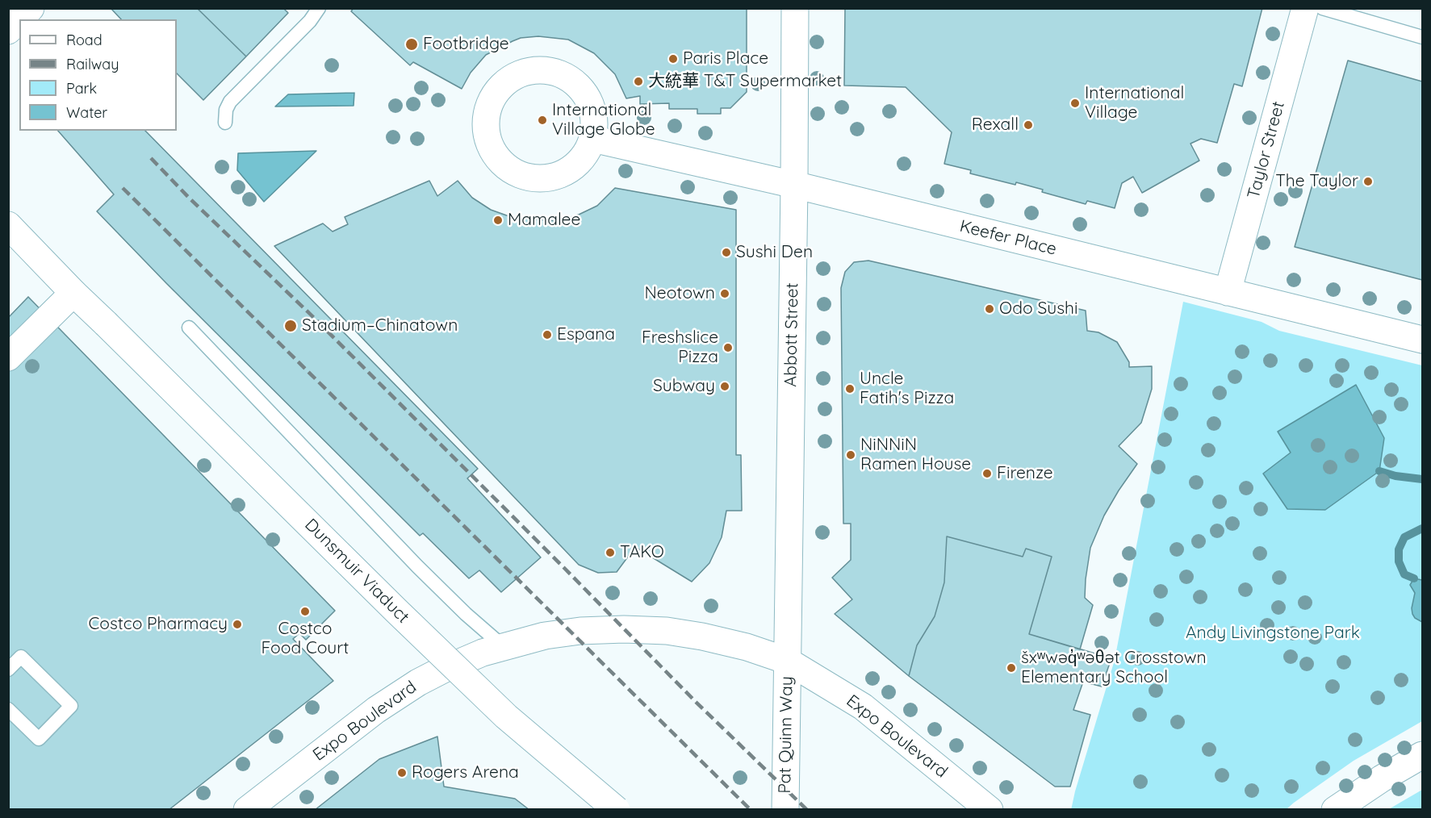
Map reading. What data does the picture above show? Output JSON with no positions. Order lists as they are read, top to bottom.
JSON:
{
  "streets": {
    "street": [
      "Taylor Street",
      "Keefer Place",
      "Abbott Street",
      "Dunsmuir Viaduct",
      "Expo Boulevard",
      "Pat Quinn Way"
    ]
  },
  "crossings": [
    ["Taylor Street", "Keefer Place"],
    ["Keefer Place", "Abbott Street"],
    ["Abbott Street", "Expo Boulevard"],
    ["Abbott Street", "Pat Quinn Way"],
    ["Expo Boulevard", "Pat Quinn Way"]
  ],
  "parks": ["Andy Livingstone Park"],
  "places": [
    "Footbridge",
    "Paris Place",
    "大統華 T&T Supermarket",
    "International Village",
    "International Village Globe",
    "Rexall",
    "The Taylor",
    "Mamalee",
    "Sushi Den",
    "Neotown",
    "Odo Sushi",
    "Stadium–Chinatown",
    "Espana",
    "Freshslice Pizza",
    "Subway",
    "Uncle Fatih's Pizza",
    "NiNNiN Ramen House",
    "Firenze",
    "TAKO",
    "Costco Food Court",
    "Costco Pharmacy",
    "šxʷwəq̓ʷəθət Crosstown Elementary School",
    "Rogers Arena"
  ],
  "legend": [
    "Road",
    "Railway",
    "Park",
    "Water"
  ]
}
